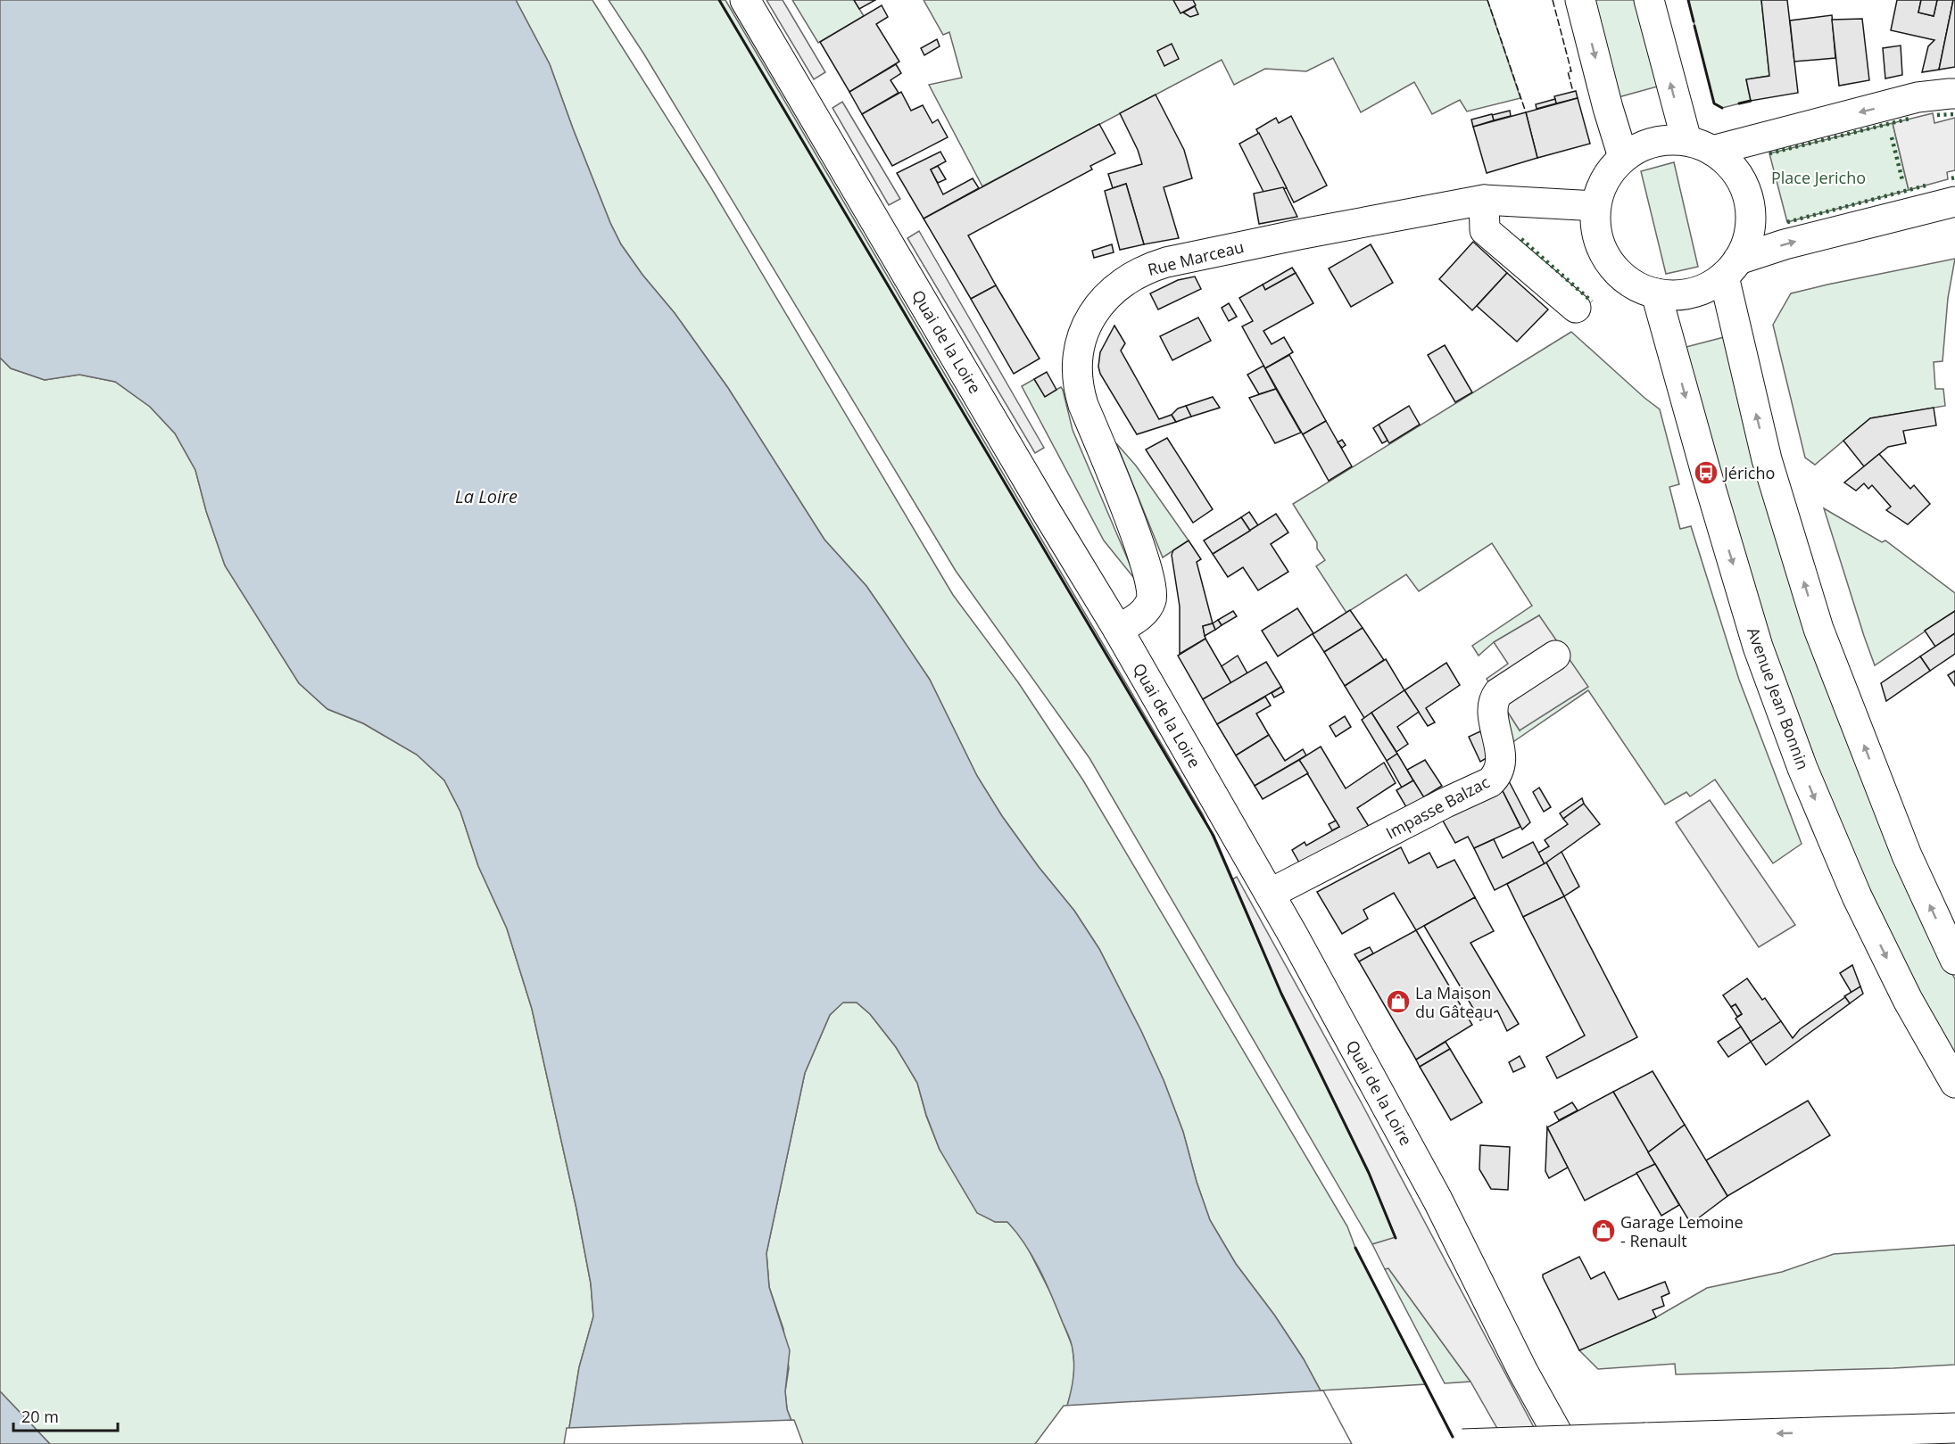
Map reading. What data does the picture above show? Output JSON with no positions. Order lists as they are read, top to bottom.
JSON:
{
  "streets": {
    "main road": [
      "Rue Marceau",
      "Quai de la Loire",
      "Avenue Jean Bonnin",
      "Impasse Balzac"
    ]
  },
  "crossings": [
    ["Rue Marceau", "Quai de la Loire"],
    ["Rue Marceau", "Avenue Jean Bonnin"],
    ["Quai de la Loire", "Impasse Balzac"]
  ],
  "water": ["La Loire"],
  "parks": ["Place Jericho"],
  "places": {
    "bus stop": ["Jéricho"],
    "shop": ["La Maison du Gâteau", "Garage Lemoine - Renault"]
  },
  "scale_bar": "20 m"
}
